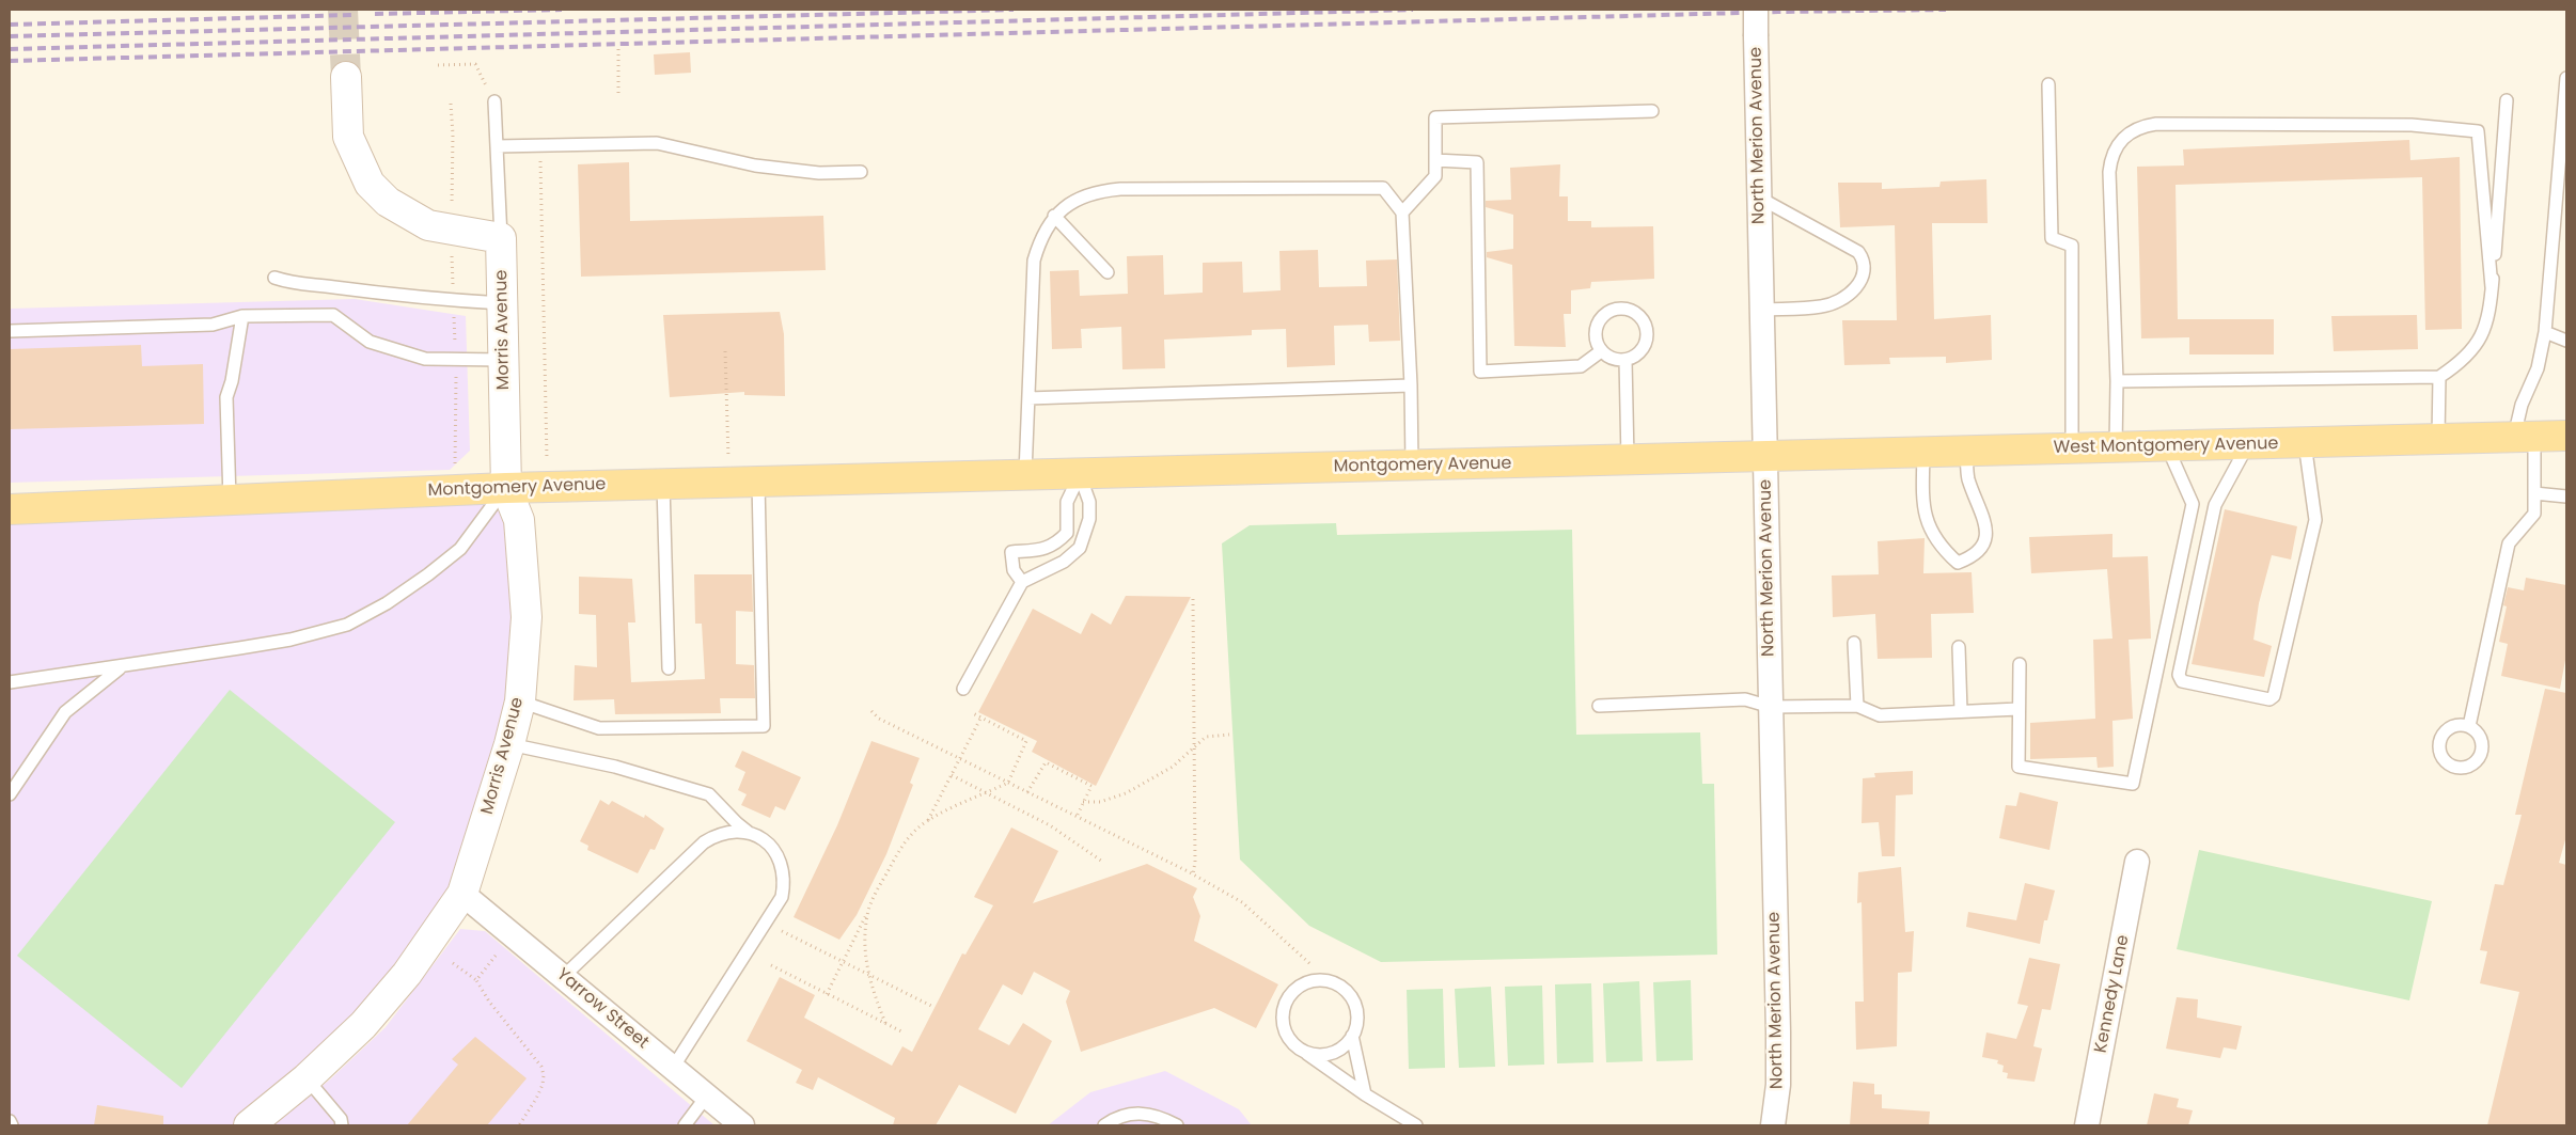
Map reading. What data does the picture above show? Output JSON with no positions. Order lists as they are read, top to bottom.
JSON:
{
  "streets": {
    "main road": ["West Montgomery Avenue", "Montgomery Avenue"],
    "street": [
      "North Merion Avenue",
      "Morris Avenue",
      "Kennedy Lane",
      "Yarrow Street"
    ]
  },
  "crossings": [
    ["North Merion Avenue", "West Montgomery Avenue"],
    ["North Merion Avenue", "Montgomery Avenue"],
    ["Morris Avenue", "Montgomery Avenue"],
    ["Morris Avenue", "Yarrow Street"],
    ["West Montgomery Avenue", "Montgomery Avenue"]
  ]
}
